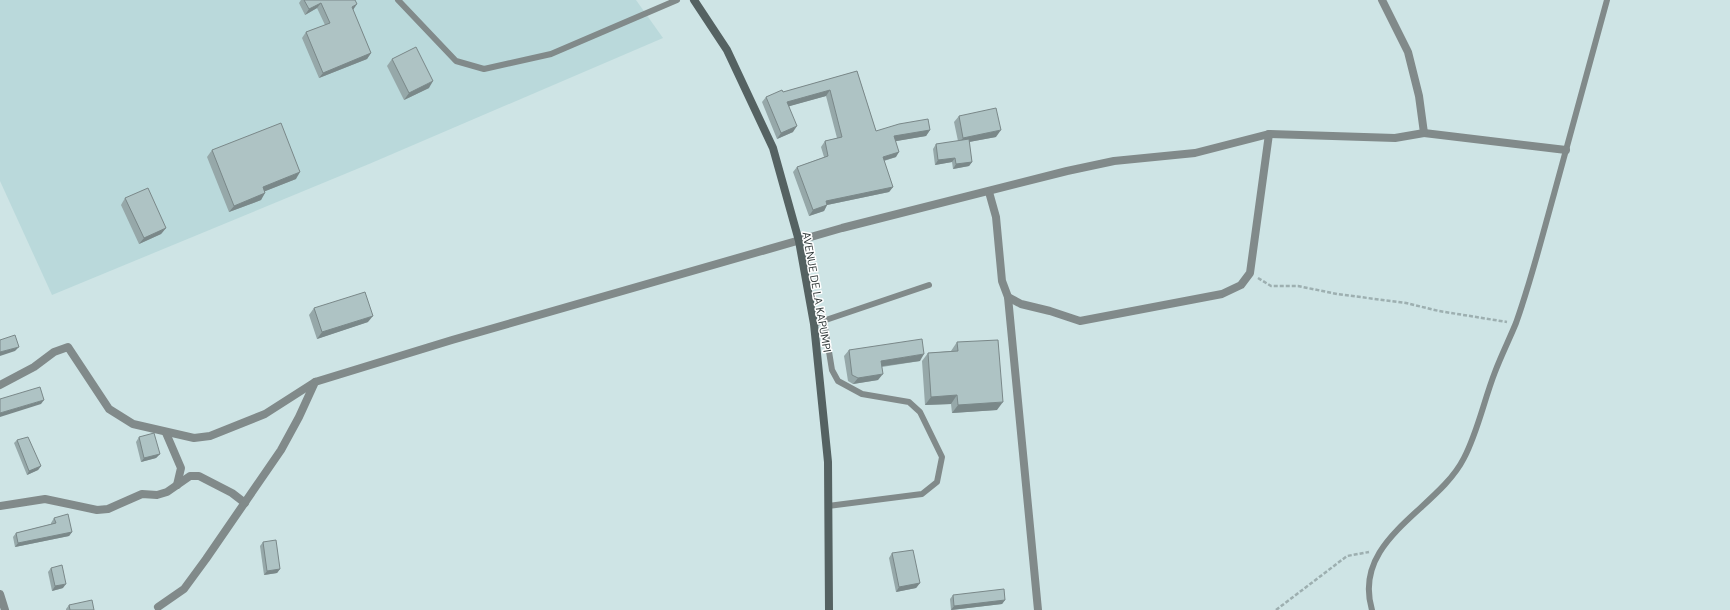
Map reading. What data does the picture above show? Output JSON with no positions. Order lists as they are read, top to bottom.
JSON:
{
  "streets": {
    "main road": ["AVENUE DE LA KAPUMPI"]
  }
}
